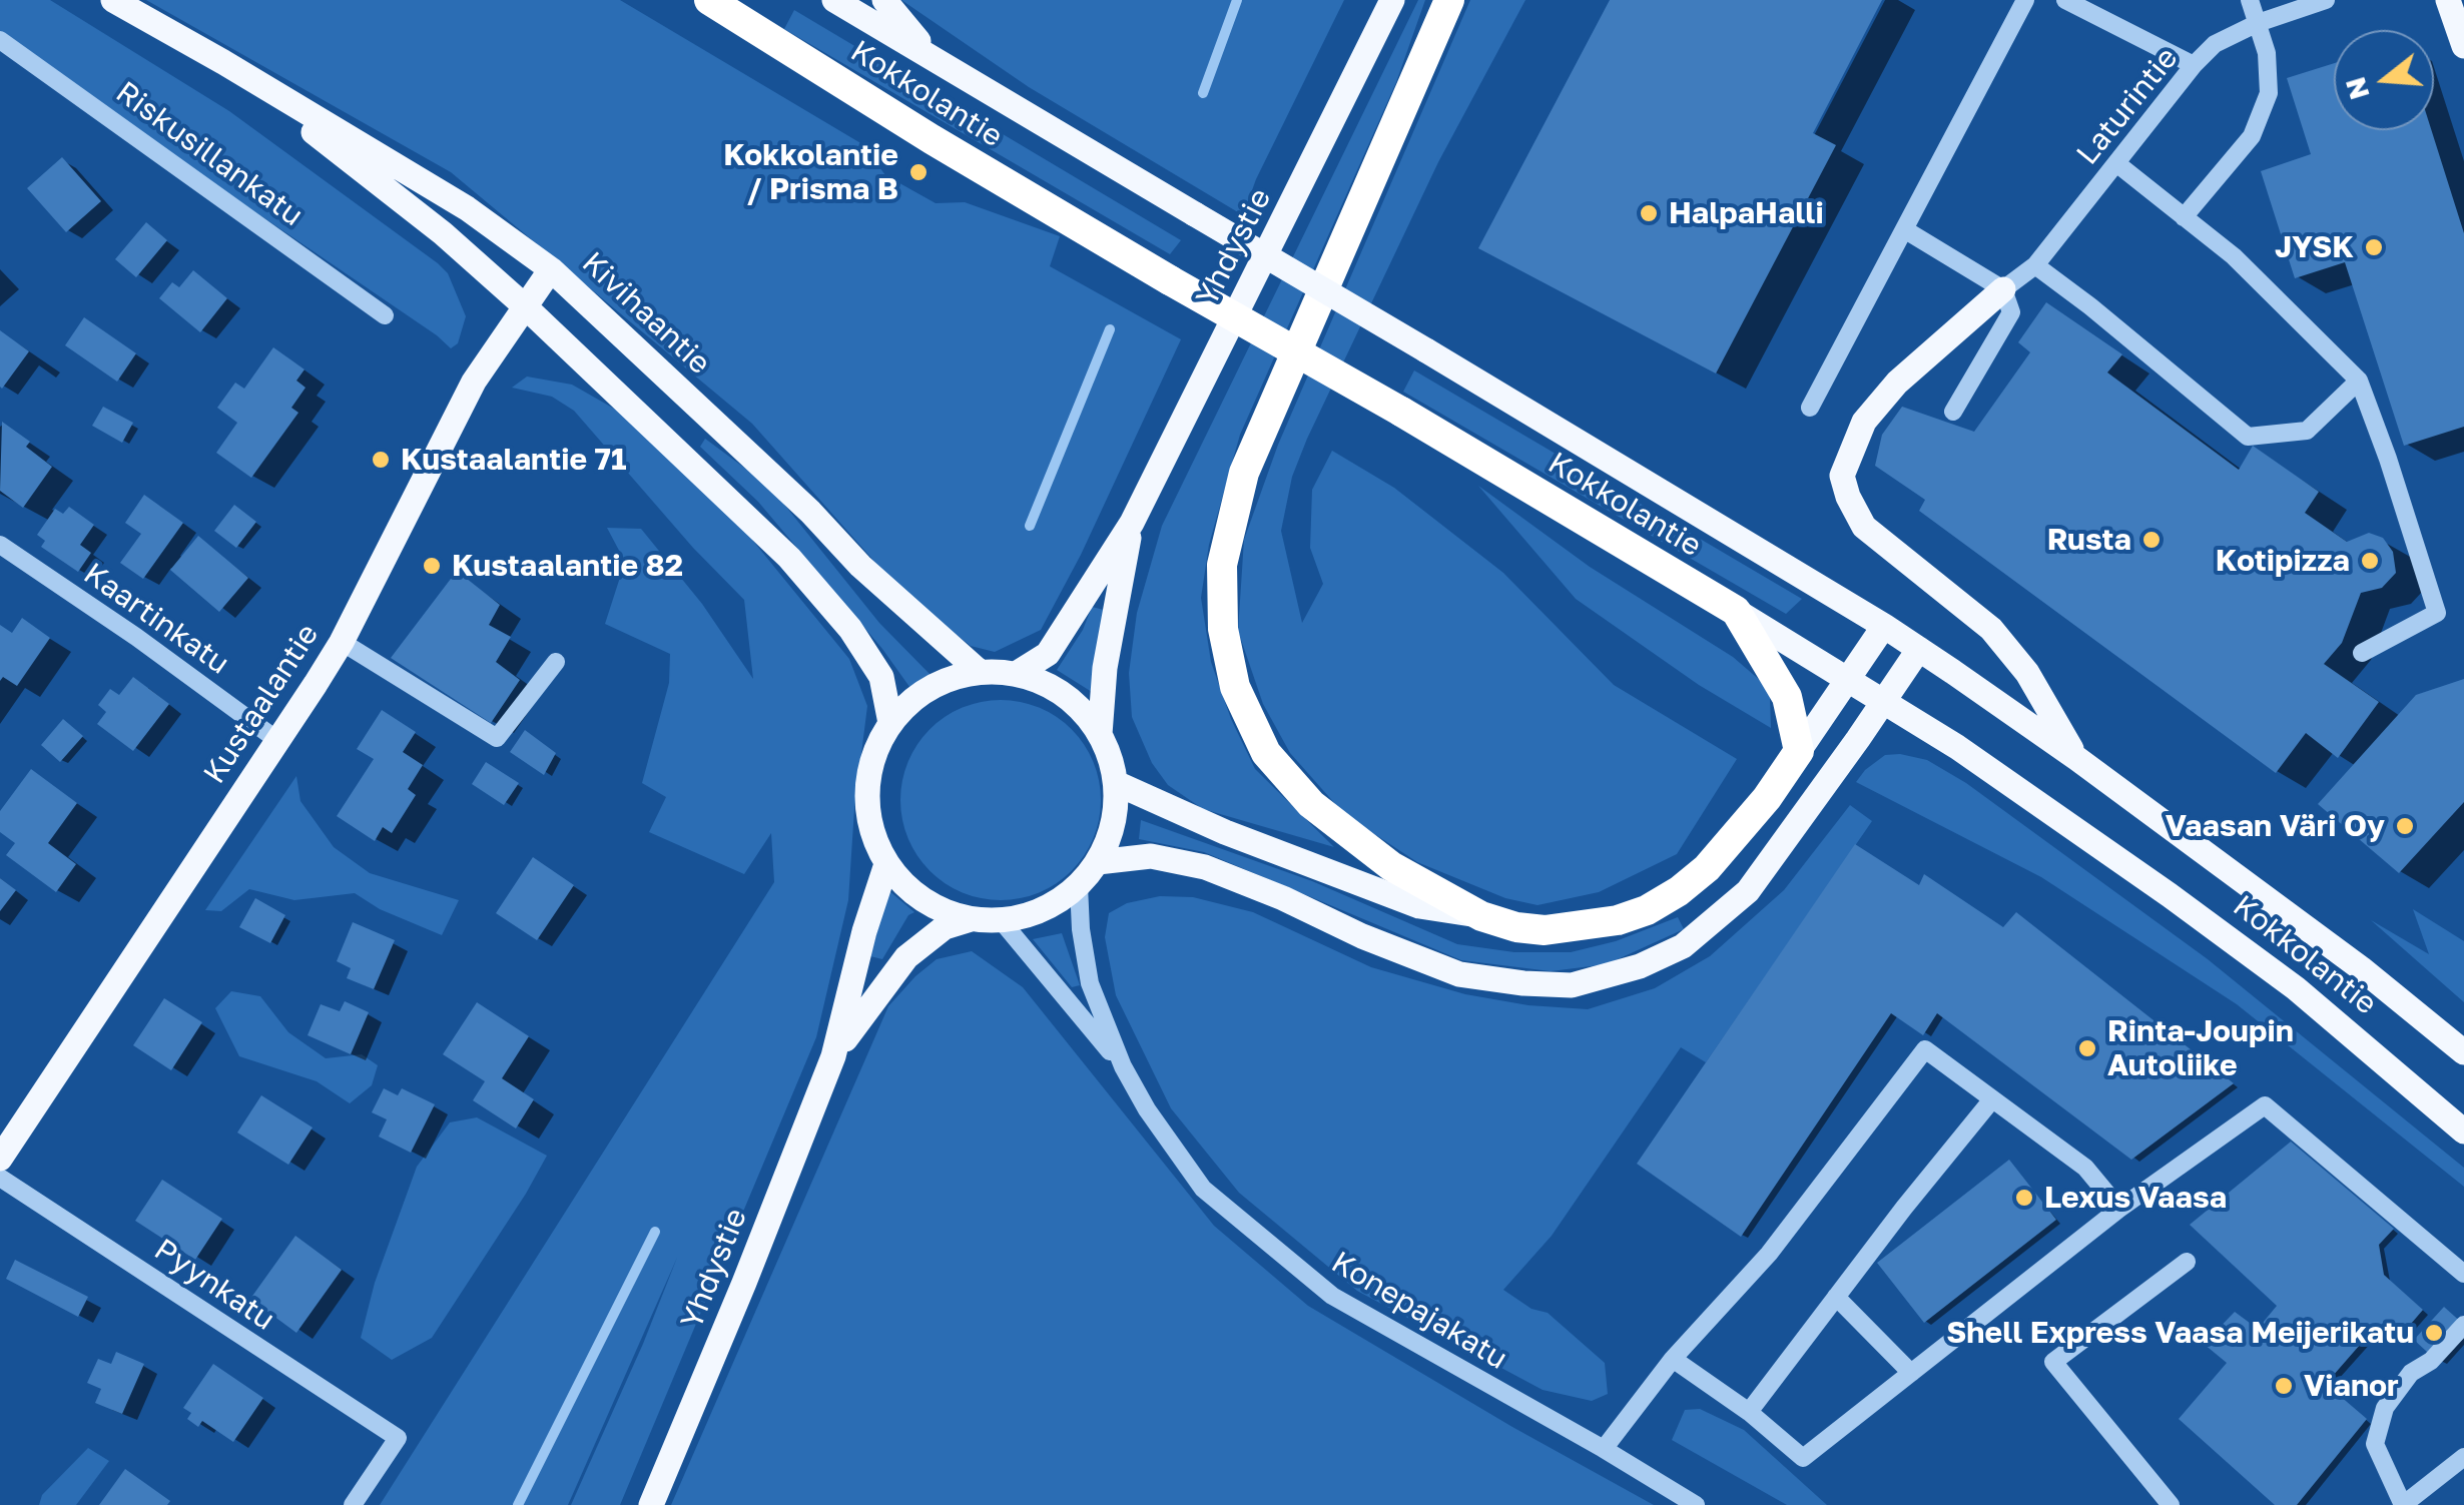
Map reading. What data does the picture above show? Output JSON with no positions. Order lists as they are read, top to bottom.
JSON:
{
  "streets": {
    "highway": ["Kokkolantie"],
    "main road": ["Yhdystie", "Kivihaantie", "Kustaalantie"],
    "street": [
      "Laturintie",
      "Riskusillankatu",
      "Kaartinkatu",
      "Pyynkatu",
      "Konepajakatu"
    ]
  },
  "crossings": [
    ["Yhdystie", "Kivihaantie"],
    ["Yhdystie", "Konepajakatu"],
    ["Kivihaantie", "Kustaalantie"],
    ["Kivihaantie", "Konepajakatu"],
    ["Kaartinkatu", "Kustaalantie"]
  ],
  "places": [
    "Kokkolantie / Prisma B",
    "HalpaHalli",
    "JYSK",
    "Kustaalantie 71",
    "Rusta",
    "Kotipizza",
    "Kustaalantie 82",
    "Vaasan Väri Oy",
    "Rinta-Joupin Autoliike",
    "Lexus Vaasa",
    "Shell Express Vaasa Meijerikatu",
    "Vianor"
  ],
  "north": "left"
}
